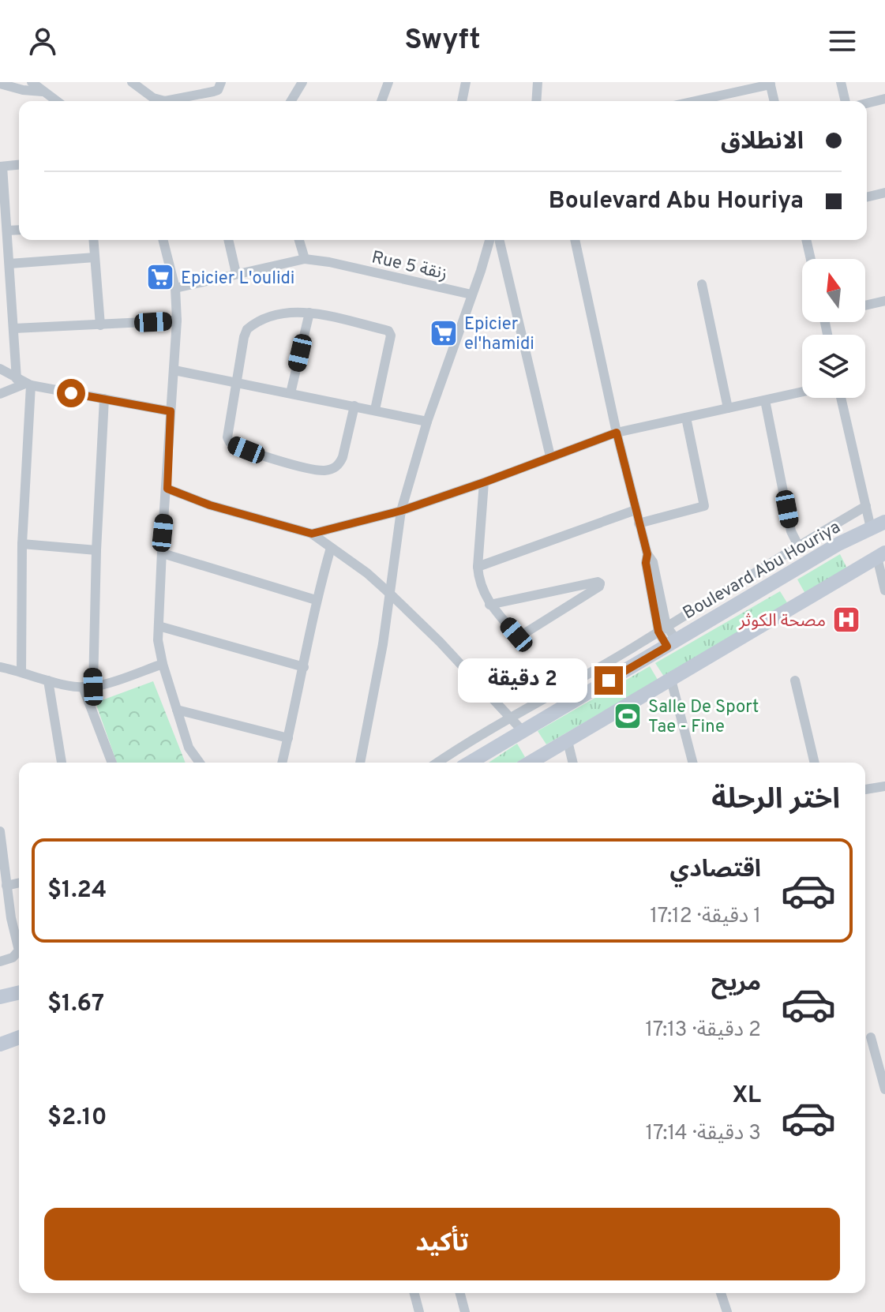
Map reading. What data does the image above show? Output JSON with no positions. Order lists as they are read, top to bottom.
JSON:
{
  "streets": {
    "main road": ["Boulevard Abu Houriya"],
    "street": ["Rue 5 زنقة"]
  },
  "places": {
    "supermarket": ["Epicier L'oulidi", "Epicier el'hamidi"],
    "hospital": ["مصحة الكوثر"],
    "sports": ["Salle De Sport Tae - Fine"]
  },
  "north": "top",
  "page": {
    "header": "Swyft",
    "banner": ["الانطلاق", "Boulevard Abu Houriya"],
    "bubble": "2 دقيقة",
    "heading": "اختر الرحلة",
    "list": [
      {
        "name": "اقتصادي",
        "note": "1 دقيقة · 17:12",
        "value": "$1.24"
      },
      {
        "name": "مريح",
        "note": "2 دقيقة · 17:13",
        "value": "$1.67"
      },
      {
        "name": "XL",
        "note": "3 دقيقة · 17:14",
        "value": "$2.10"
      }
    ],
    "buttons": "تأكيد"
  }
}
